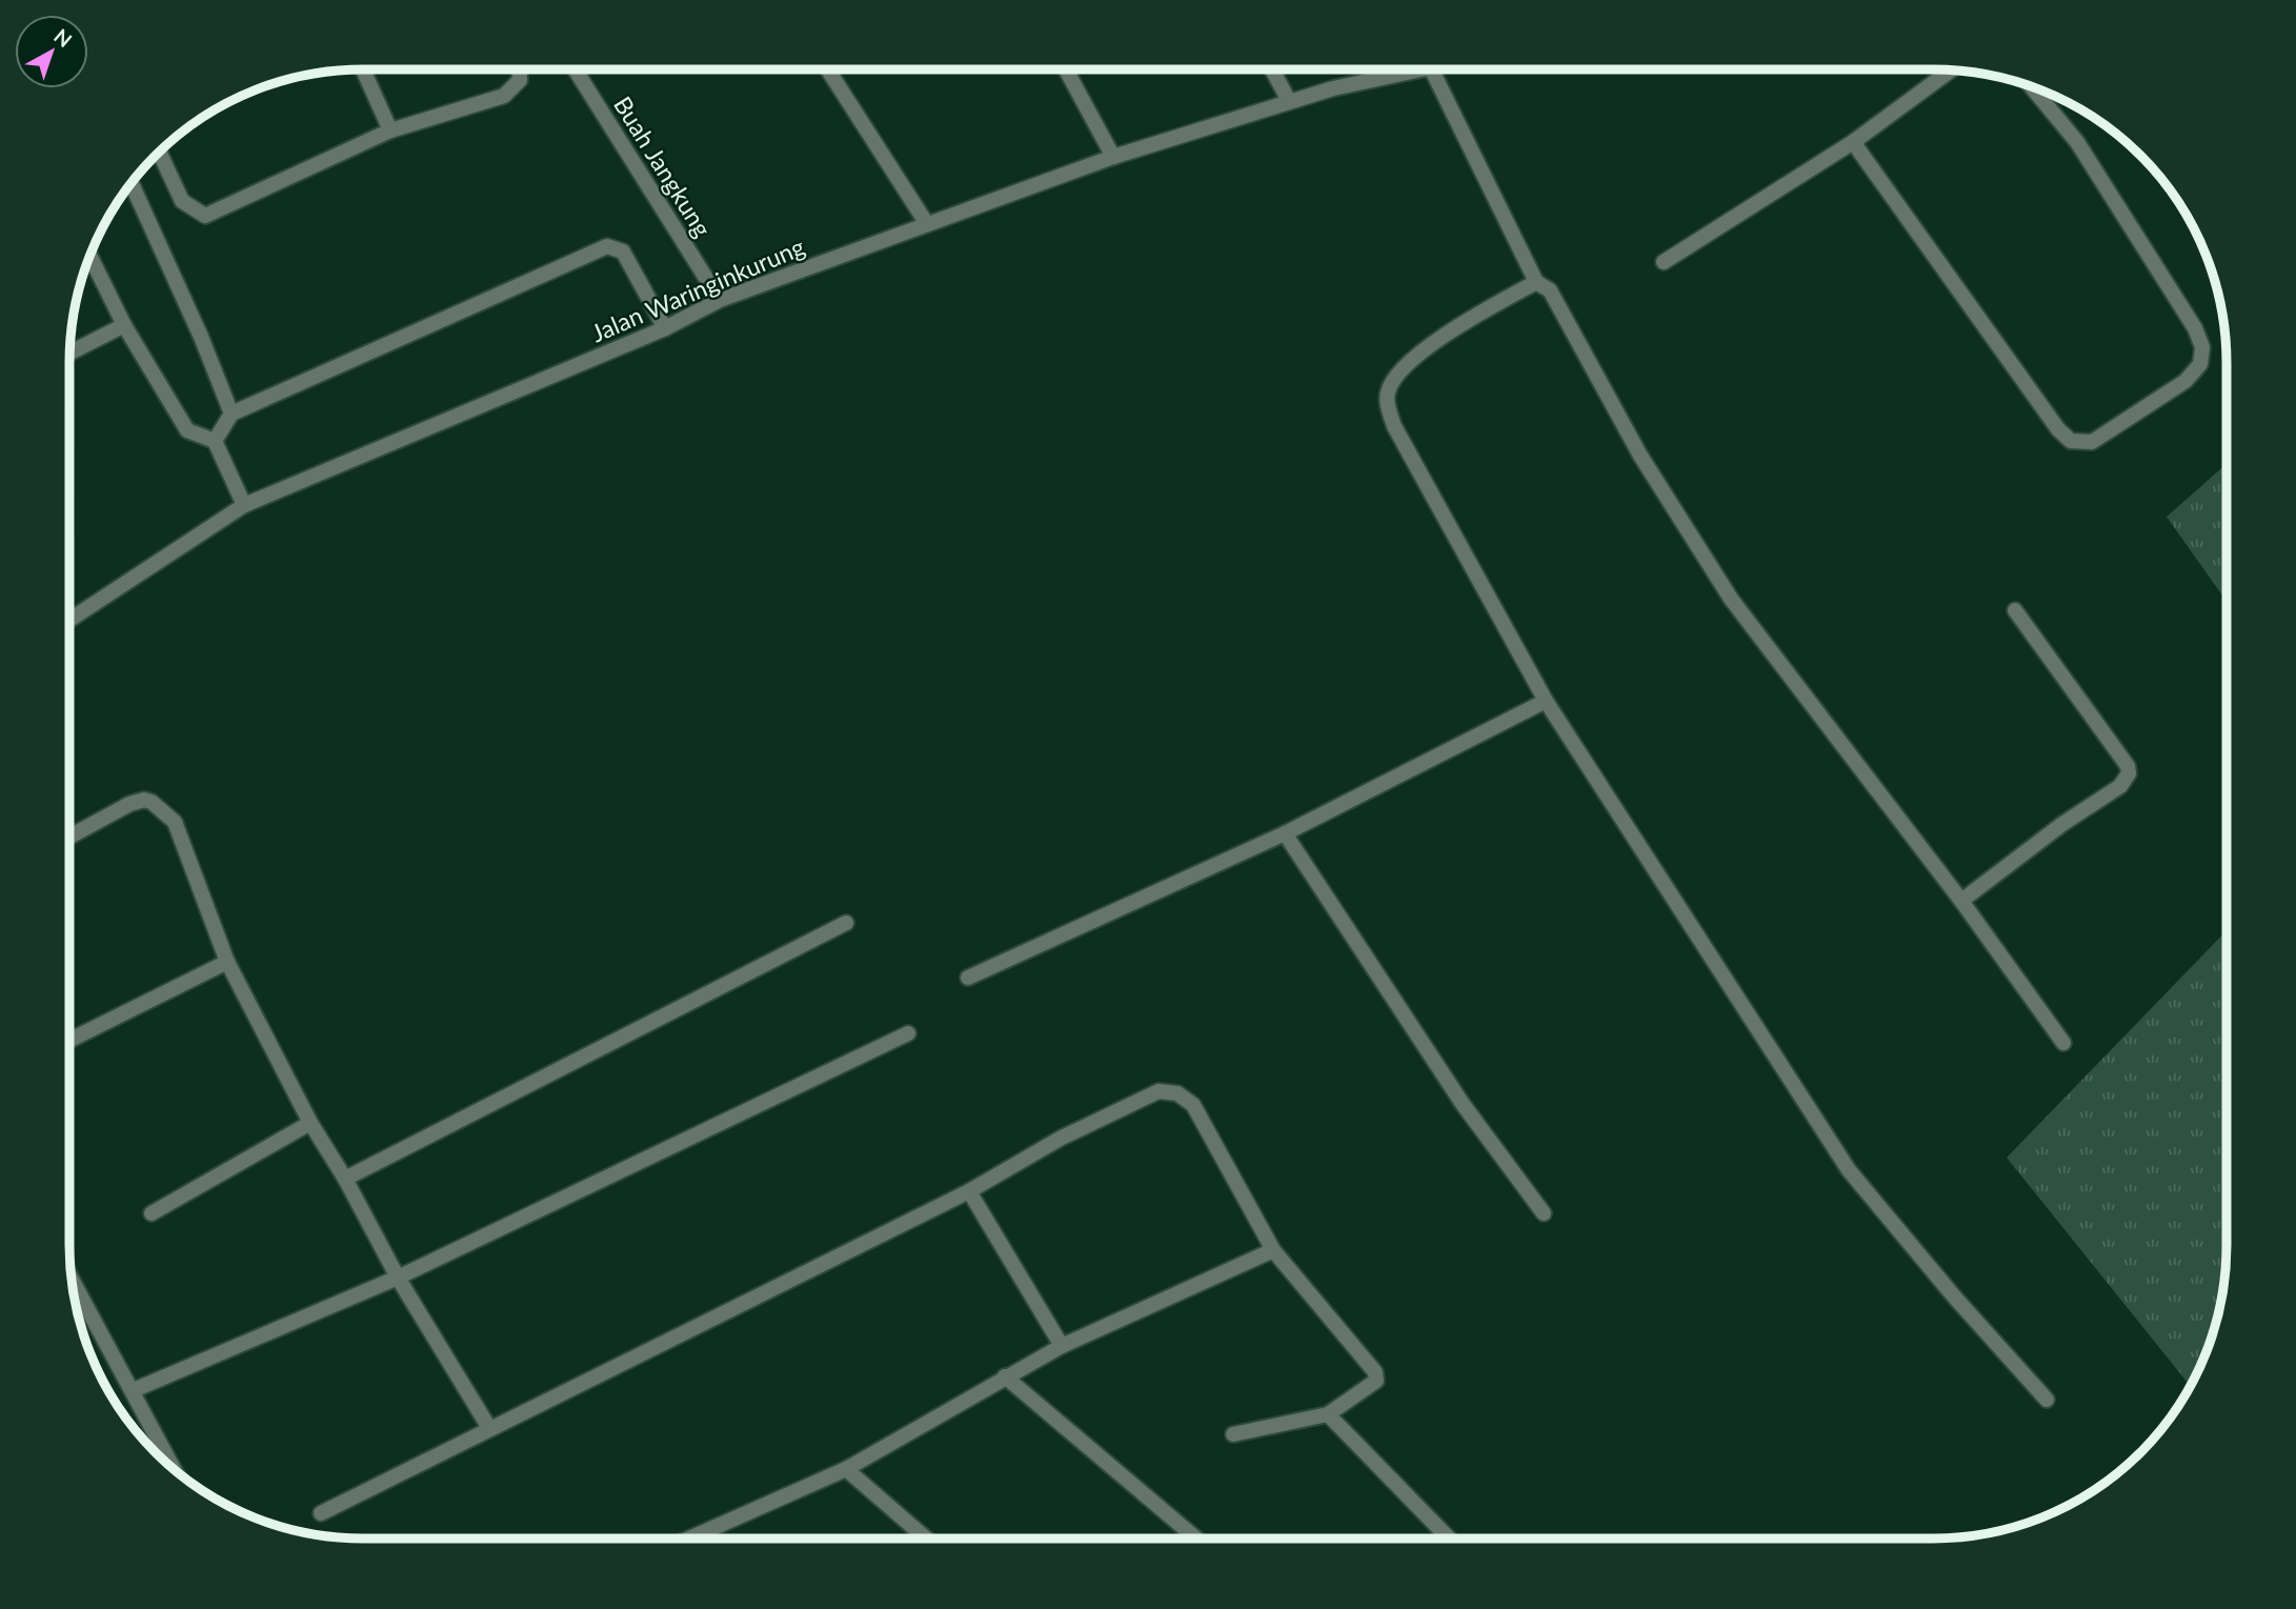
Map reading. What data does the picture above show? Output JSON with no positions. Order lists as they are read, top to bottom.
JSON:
{
  "streets": {
    "street": ["Buah Jangkung", "Jalan Waringinkurung"]
  },
  "crossings": [
    ["Buah Jangkung", "Jalan Waringinkurung"]
  ],
  "north": "top right"
}
